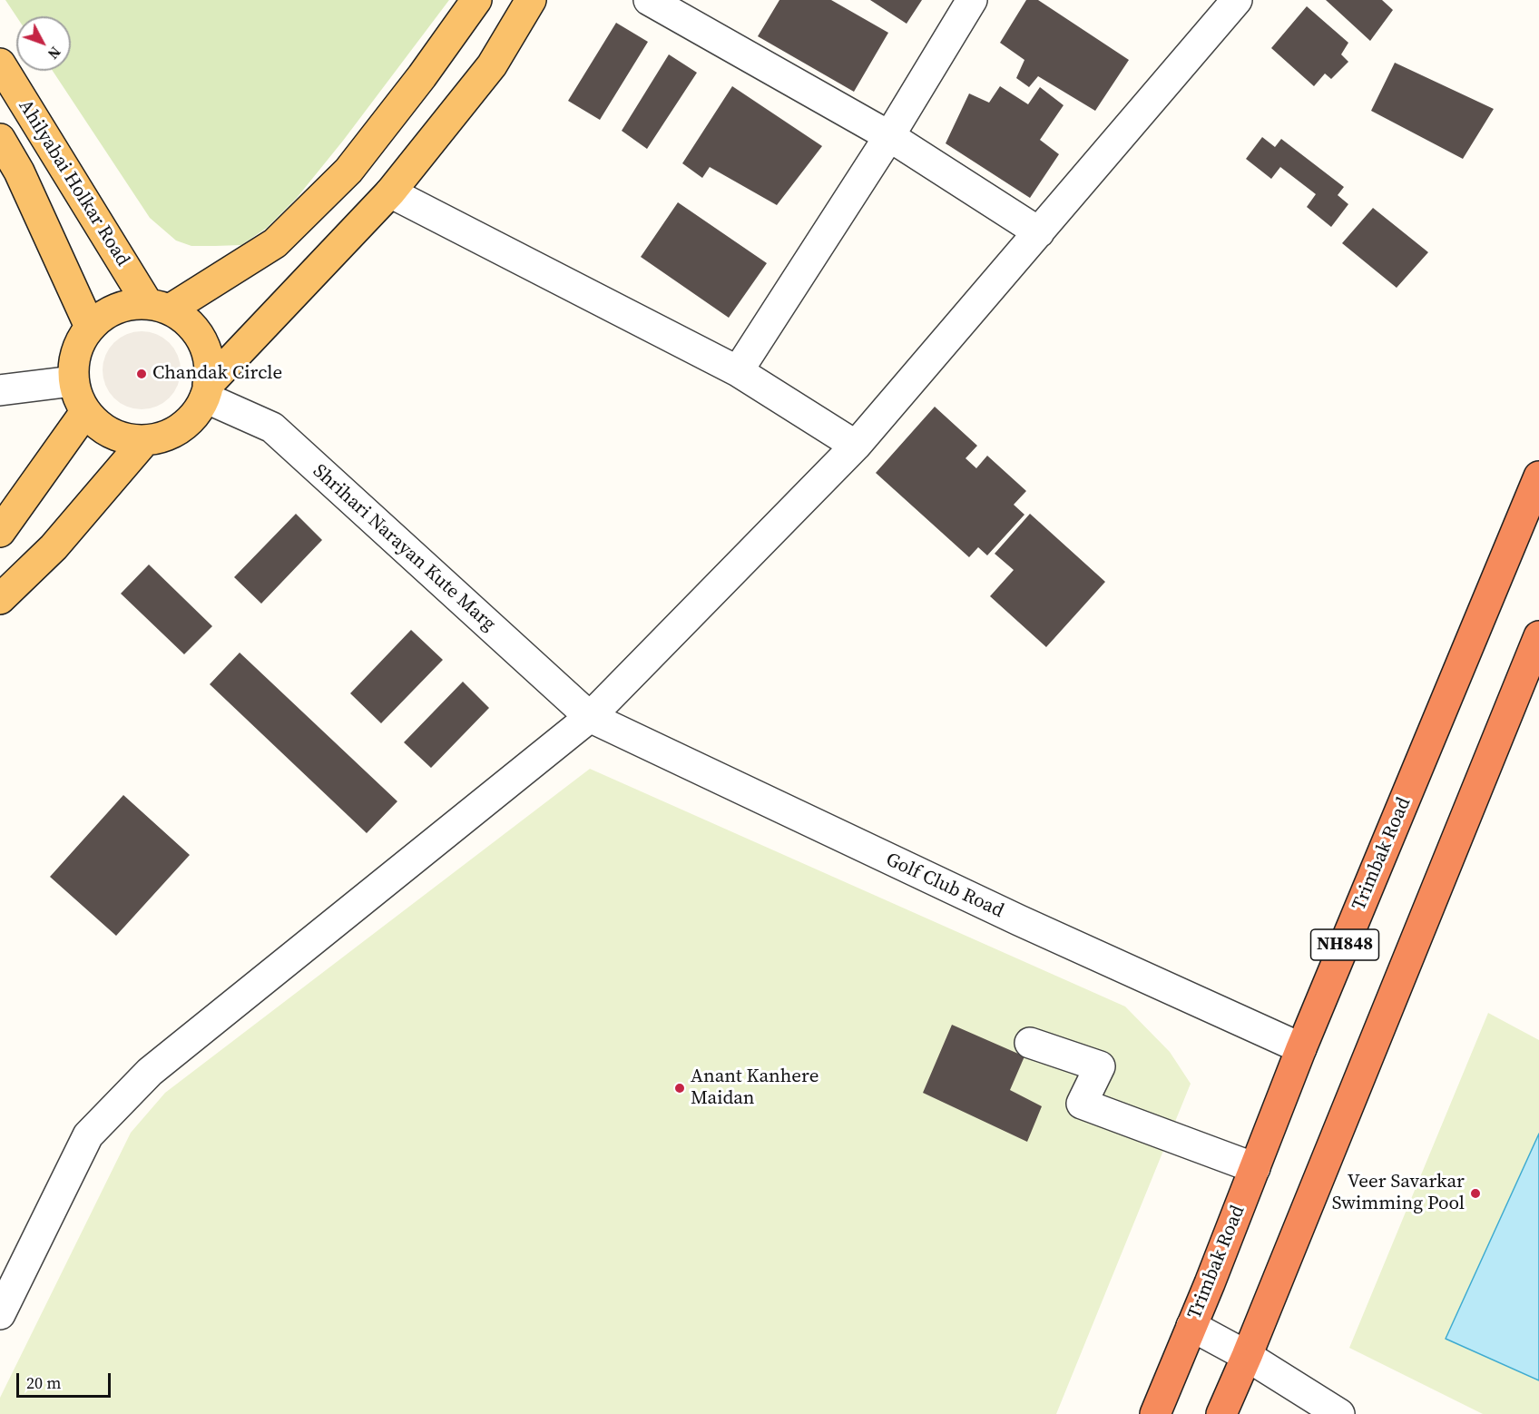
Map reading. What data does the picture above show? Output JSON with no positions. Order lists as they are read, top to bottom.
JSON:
{
  "streets": {
    "highway": ["Trimbak Road", "NH848"],
    "main road": ["Ahilyabai Holkar Road"],
    "street": ["Shrihari Narayan Kute Marg", "Golf Club Road"]
  },
  "crossings": [
    ["Ahilyabai Holkar Road", "Shrihari Narayan Kute Marg"],
    ["Shrihari Narayan Kute Marg", "Golf Club Road"],
    ["Trimbak Road", "Golf Club Road"]
  ],
  "places": ["Chandak Circle", "Anant Kanhere Maidan", "Veer Savarkar Swimming Pool"],
  "scale_bar": "20 m",
  "north": "bottom right"
}
